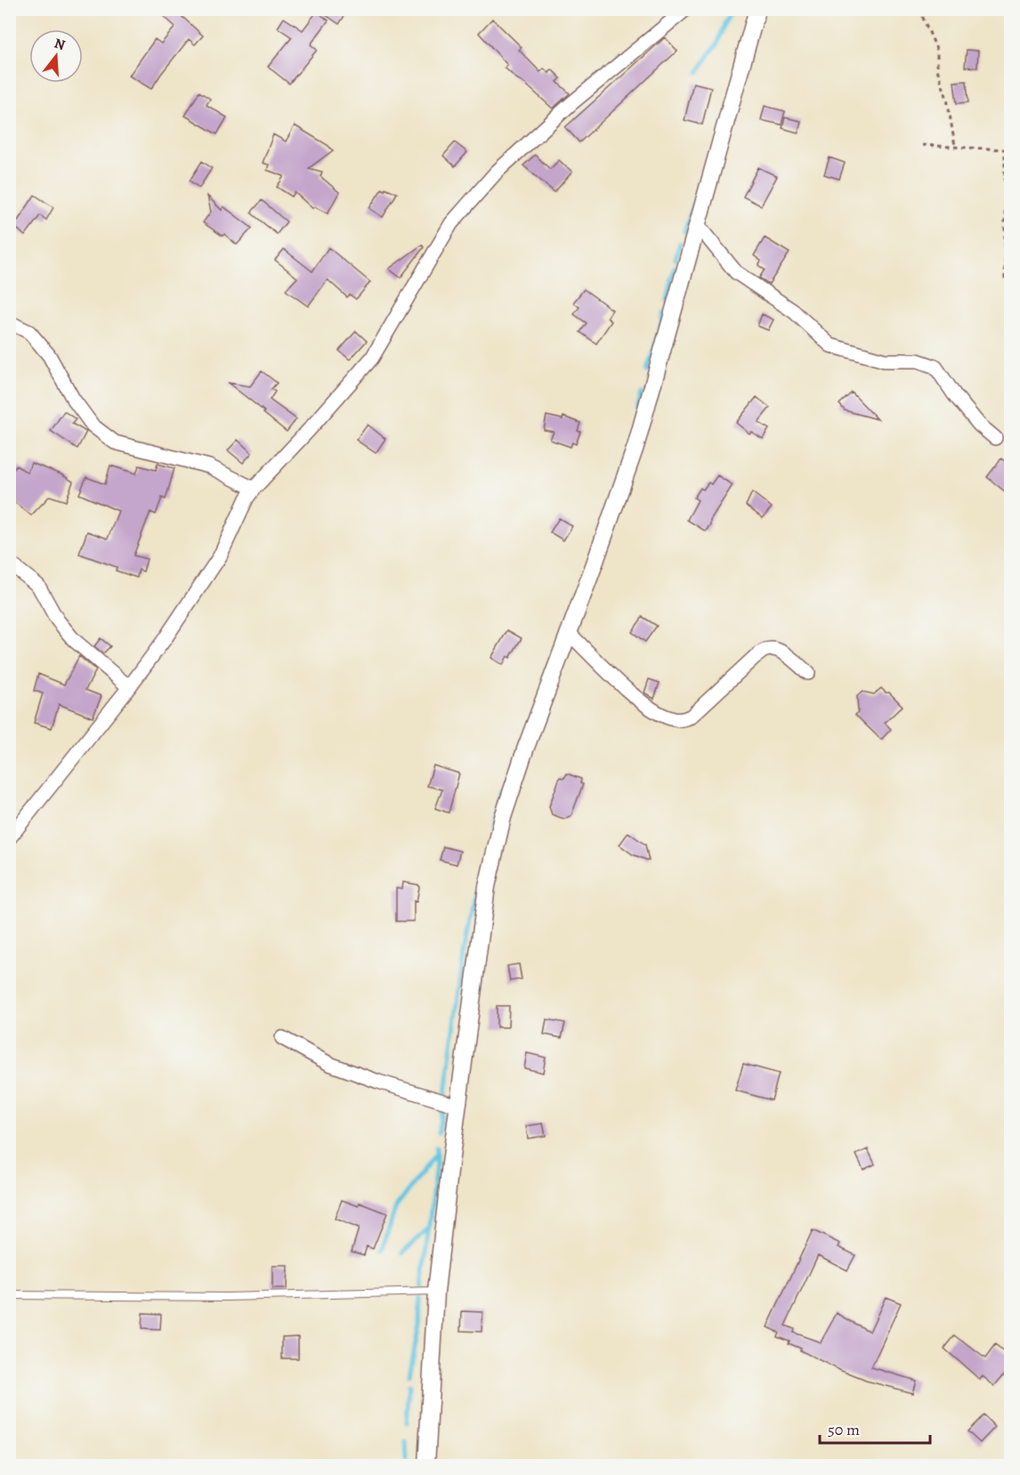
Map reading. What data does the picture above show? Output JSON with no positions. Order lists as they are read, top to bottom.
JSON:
{
  "scale_bar": "50 m",
  "north": "top"
}
